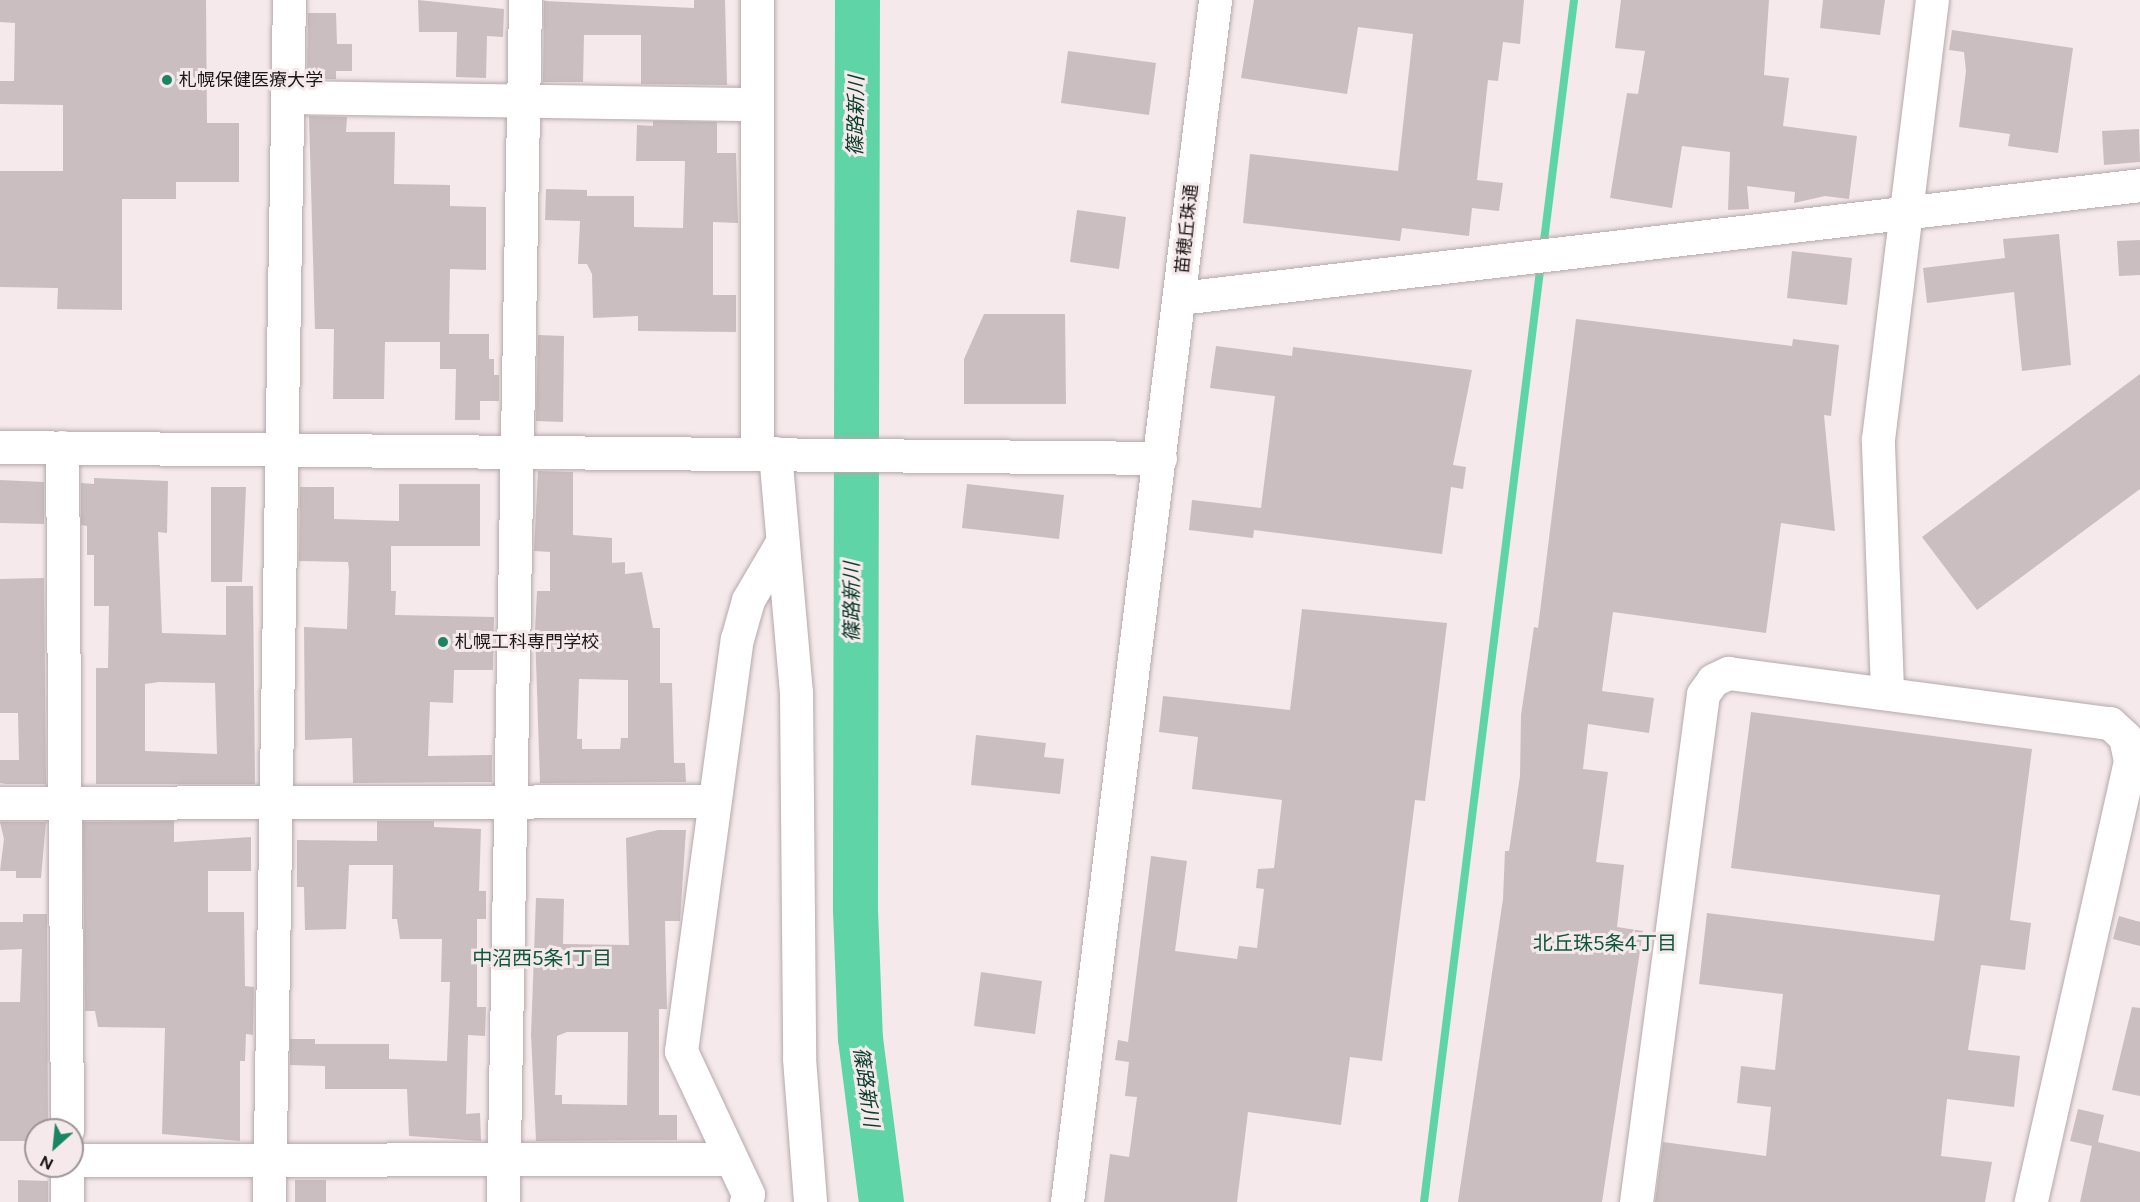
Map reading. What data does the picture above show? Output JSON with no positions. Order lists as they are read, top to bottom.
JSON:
{
  "streets": {
    "street": ["苗穂丘珠通"]
  },
  "districts": ["北丘珠5条4丁目", "中沼西5条1丁目"],
  "water": ["篠路新川"],
  "places": ["札幌保健医療大学", "札幌工科専門学校"],
  "north": "bottom left"
}
